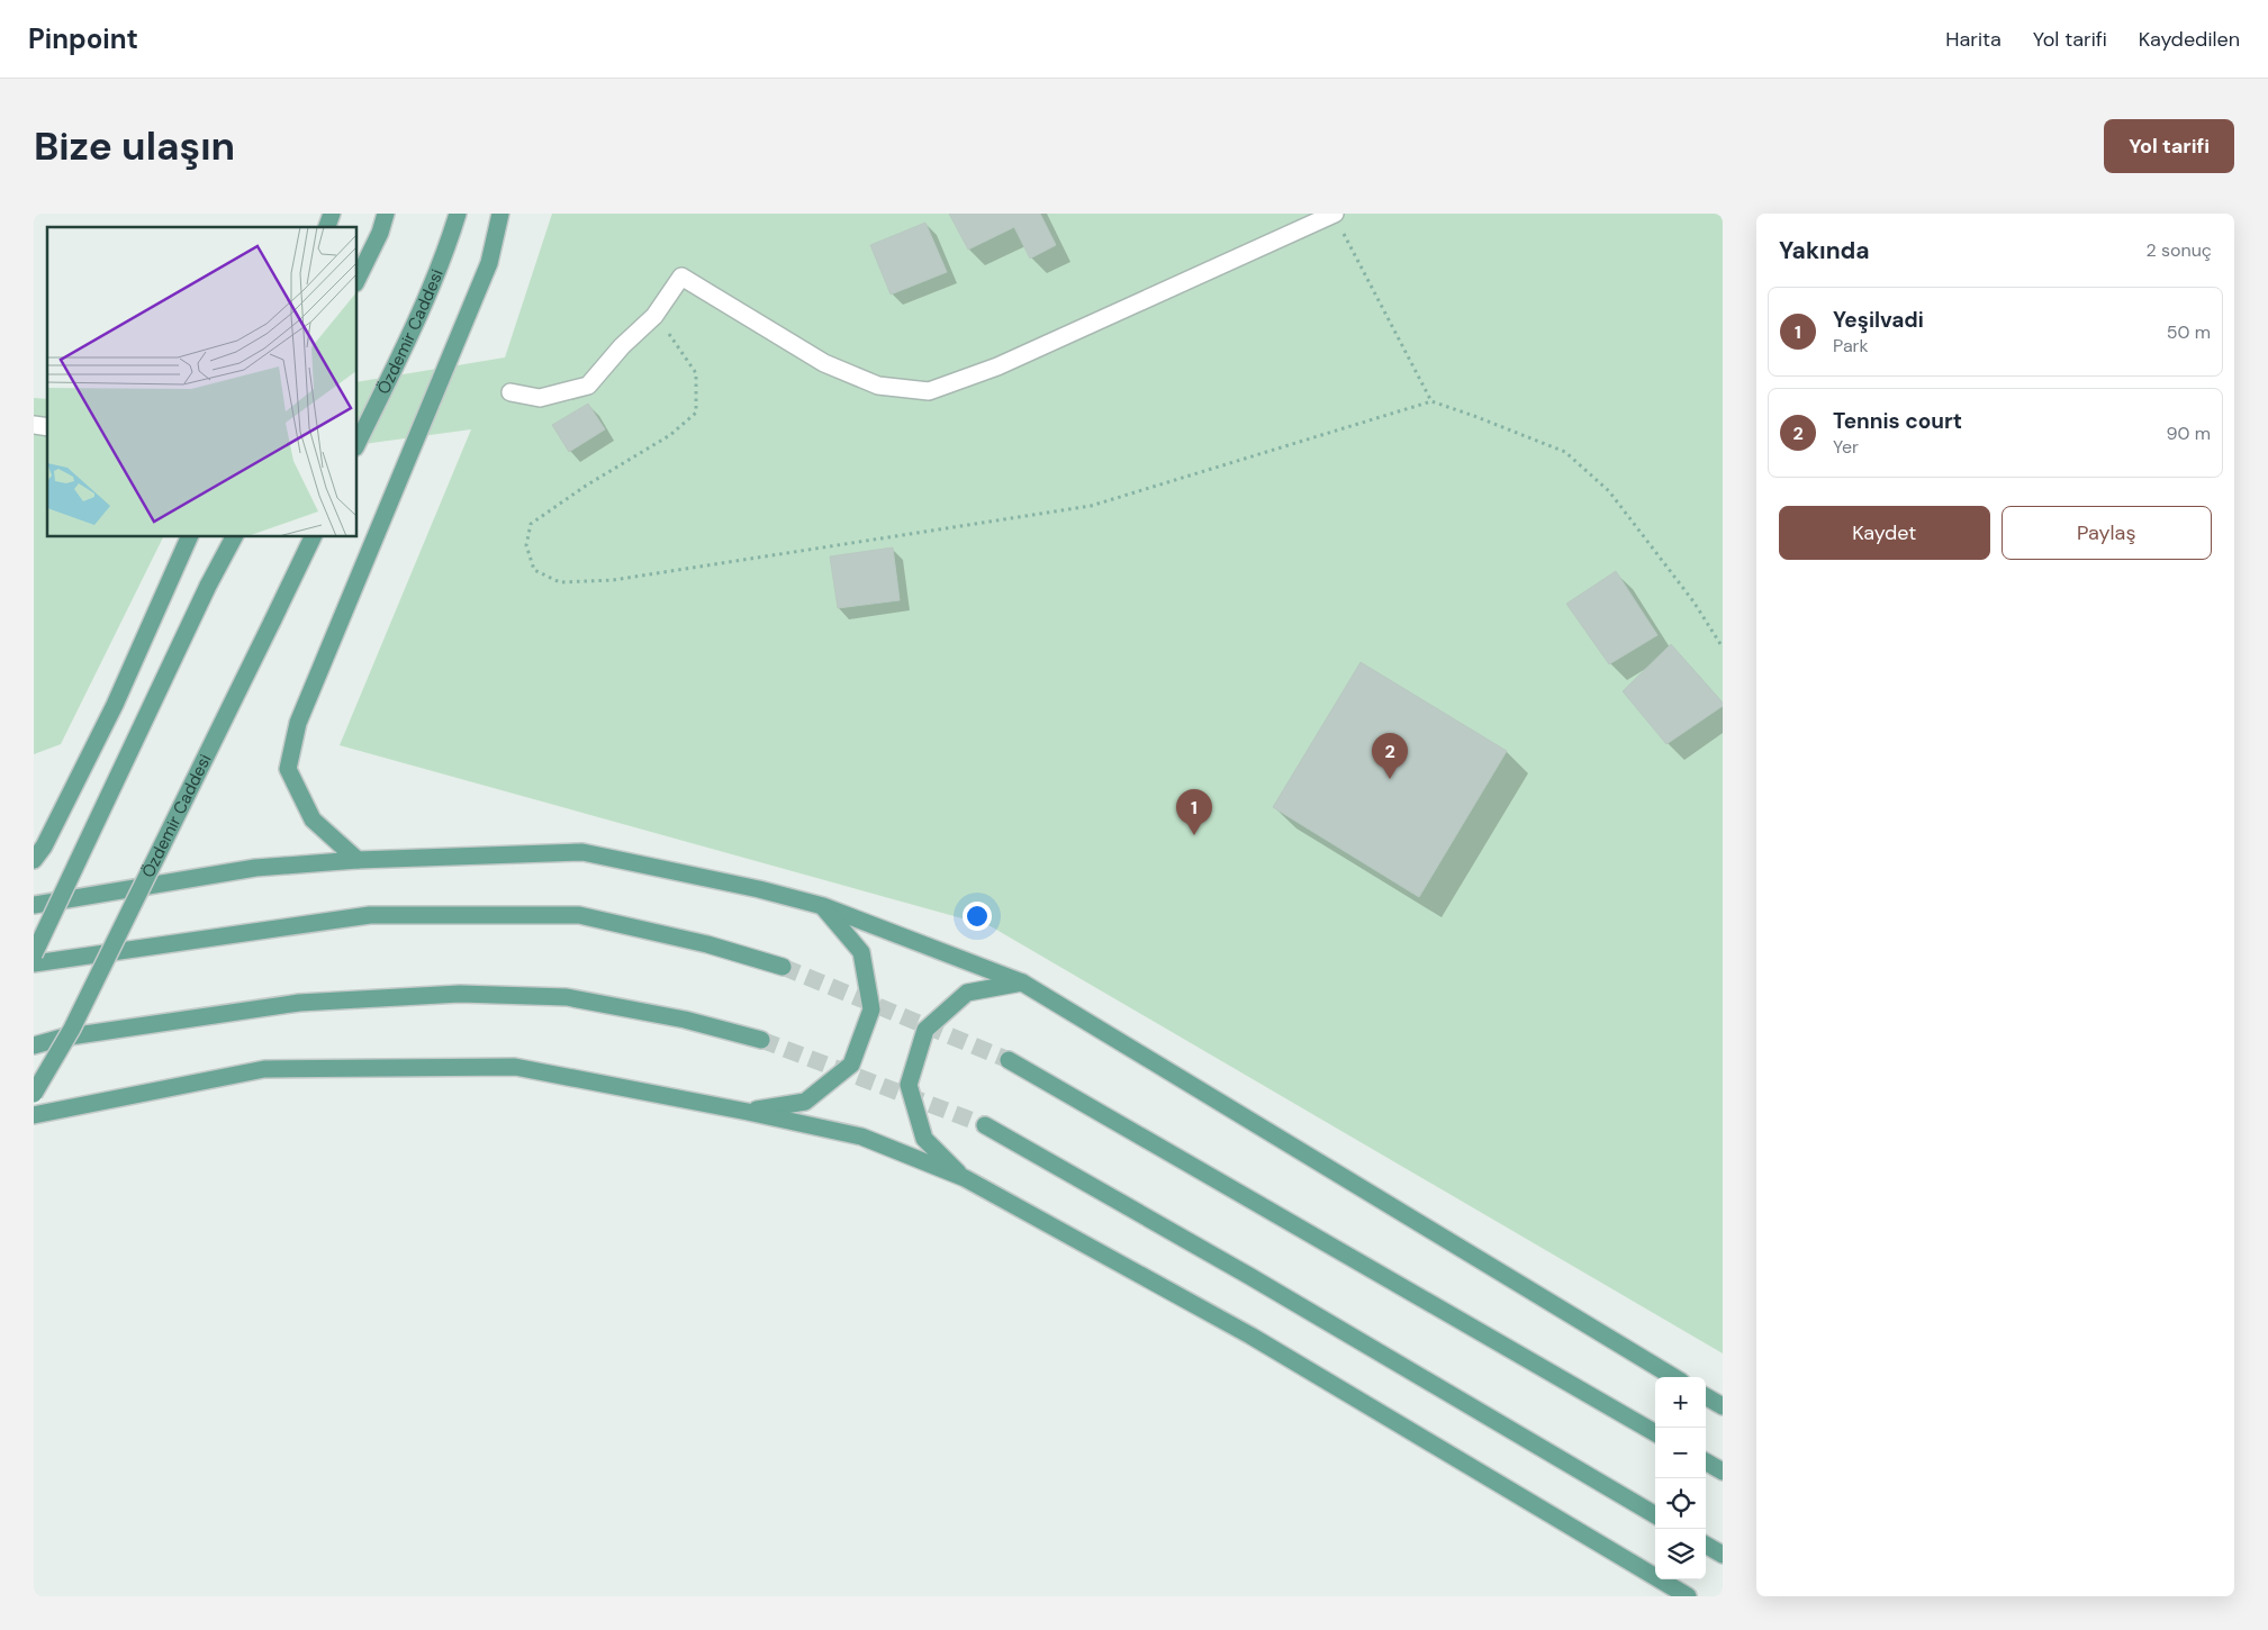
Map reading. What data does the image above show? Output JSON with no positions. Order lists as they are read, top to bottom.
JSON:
{
  "streets": {
    "main road": ["Özdemir Caddesi"]
  },
  "page": {
    "header": "Pinpoint",
    "nav": ["Harita", "Yol tarifi", "Kaydedilen"],
    "buttons": [
      "Yol tarifi",
      ["Kaydet", "Paylaş"]
    ],
    "title": "Bize ulaşın",
    "heading": ["Yakında", "2 sonuç"],
    "list": [
      {
        "mark": "1",
        "name": "Yeşilvadi",
        "note": "Park",
        "value": "50 m"
      },
      {
        "mark": "2",
        "name": "Tennis court",
        "note": "Yer",
        "value": "90 m"
      }
    ],
    "pins": ["2", "1"],
    "map_buttons": ["+", "−"]
  }
}
